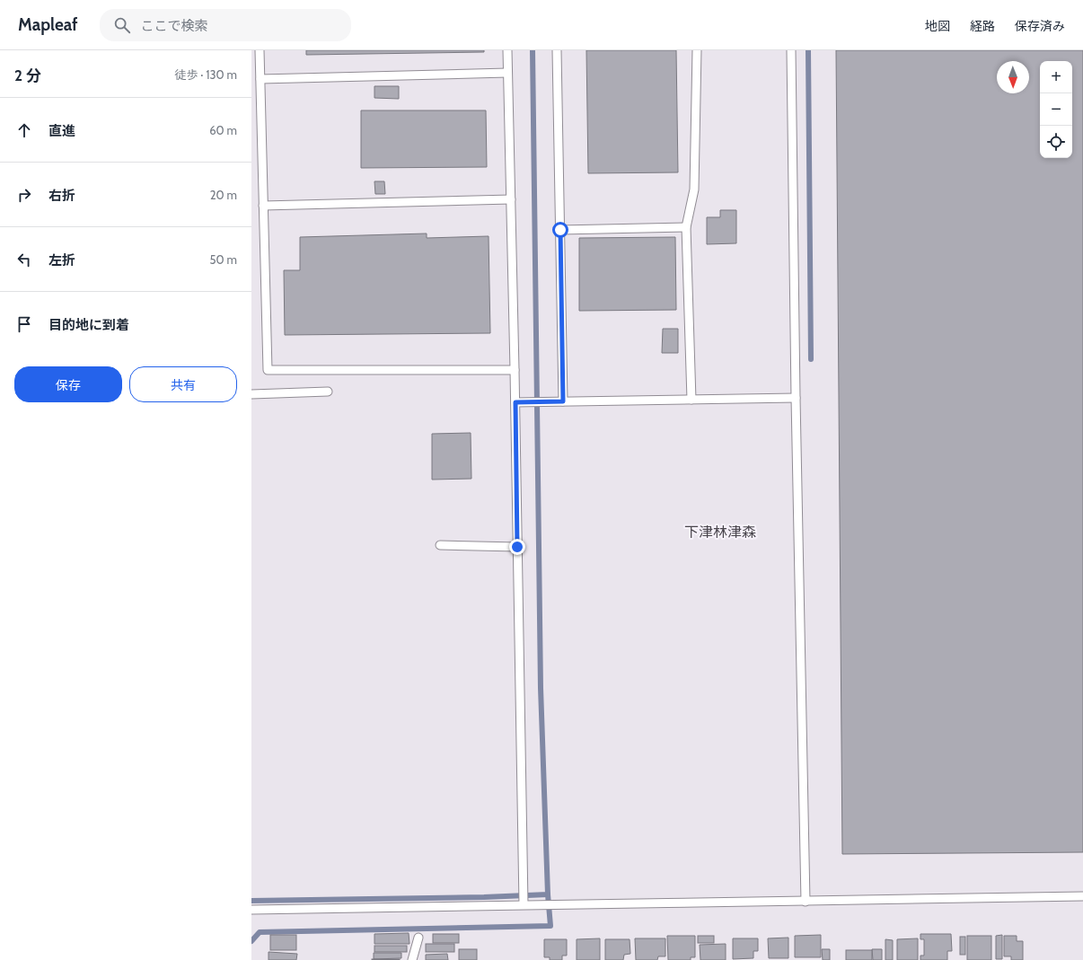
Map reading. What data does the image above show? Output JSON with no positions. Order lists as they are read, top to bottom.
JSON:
{
  "districts": ["下津林津森"],
  "north": "bottom",
  "page": {
    "header": "Mapleaf",
    "search": "ここで検索",
    "nav": ["地図", "経路", "保存済み"],
    "heading": ["2 分", "徒歩 · 130 m"],
    "map_buttons": ["+", "−"],
    "list": [
      ["直進", "60 m"],
      ["右折", "20 m"],
      ["左折", "50 m"],
      "目的地に到着"
    ],
    "buttons": ["保存", "共有"]
  }
}
